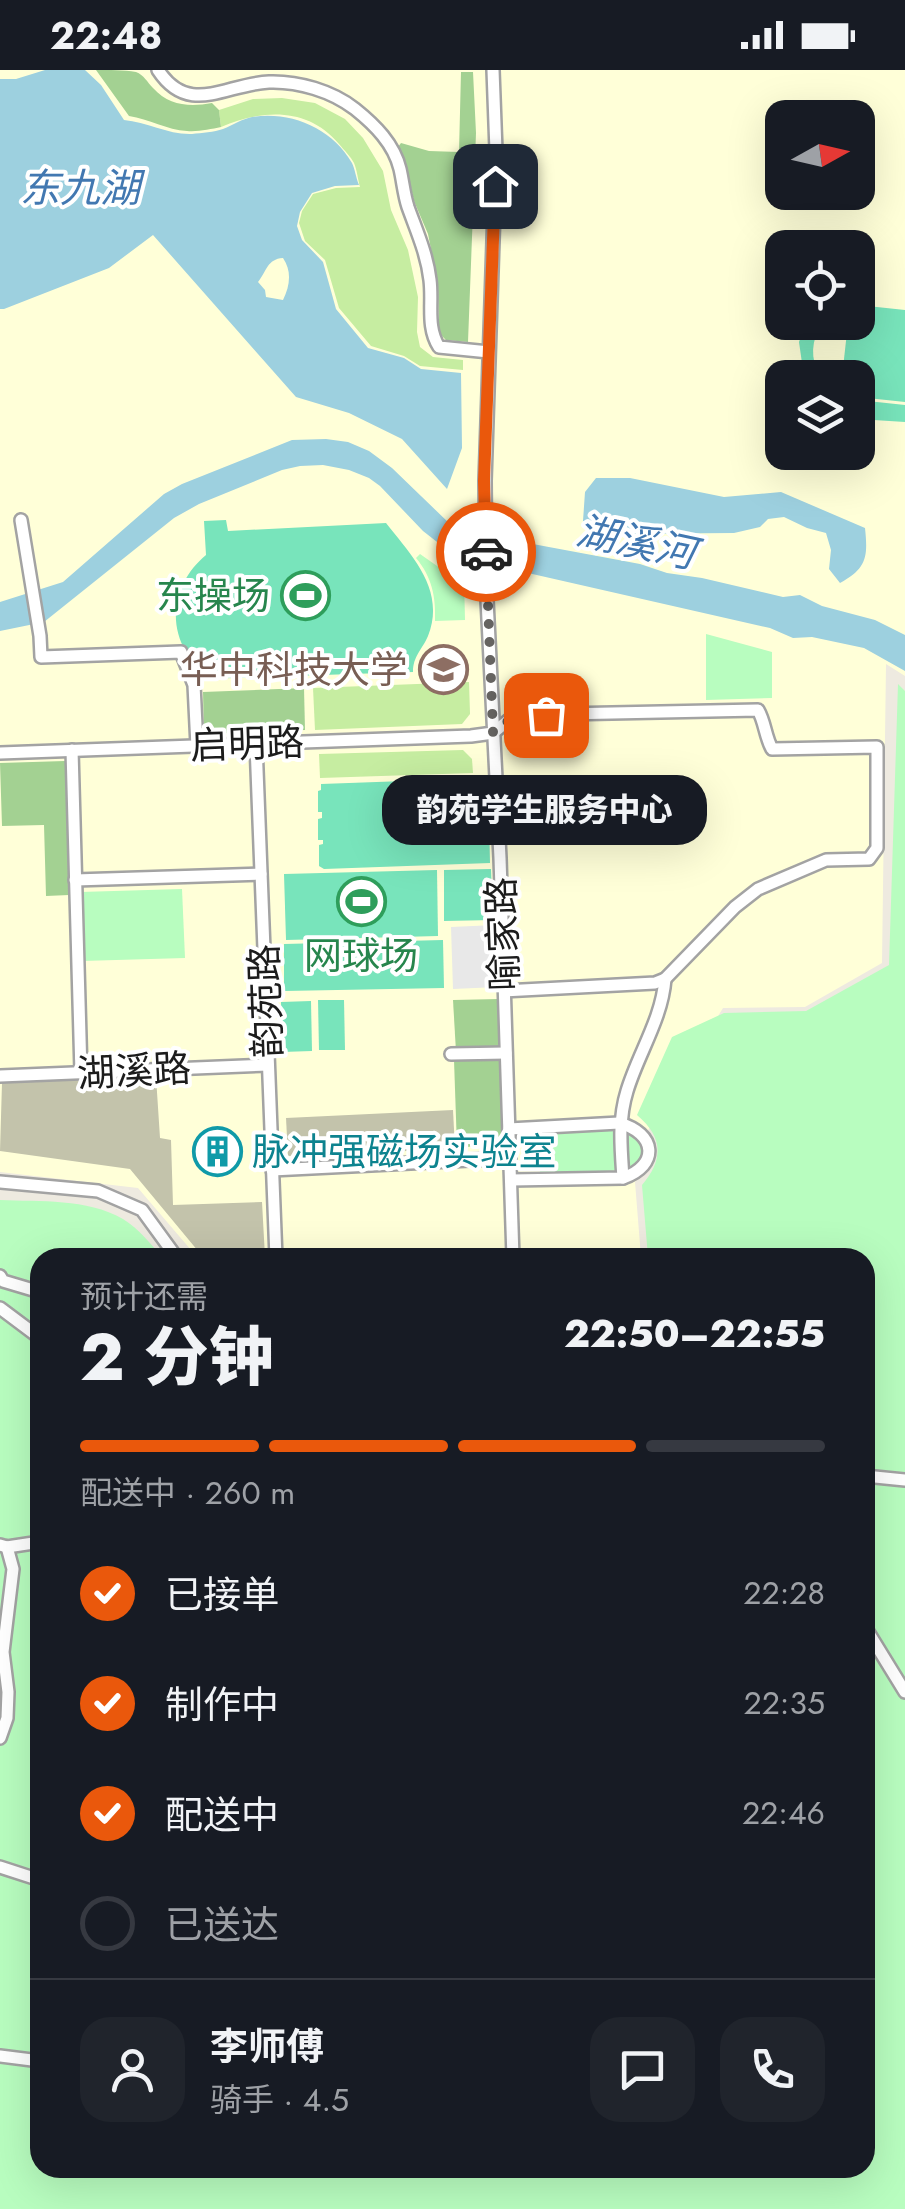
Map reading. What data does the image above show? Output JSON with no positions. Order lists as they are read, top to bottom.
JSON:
{
  "streets": {
    "street": [
      "启明路",
      "喻家路",
      "韵苑路",
      "湖溪路"
    ]
  },
  "crossings": [
    ["启明路", "喻家路"],
    ["启明路", "韵苑路"],
    ["韵苑路", "湖溪路"]
  ],
  "water": ["东九湖", "湖溪河"],
  "places": {
    "sports": ["东操场", "网球场"],
    "school or university": ["华中科技大学"],
    "other": ["韵苑学生服务中心"],
    "building": ["脉冲强磁场实验室"]
  },
  "north": "right",
  "page": {
    "status": "22:48",
    "bubble": "韵苑学生服务中心",
    "heading": ["2 分钟", "预计还需", "22:50–22:55"],
    "panel": ["李师傅", "骑手 · 4.5"],
    "bar": "配送中 · 260 m",
    "list": [
      ["已接单", "22:28"],
      ["制作中", "22:35"],
      ["配送中", "22:46"],
      "已送达"
    ]
  }
}
